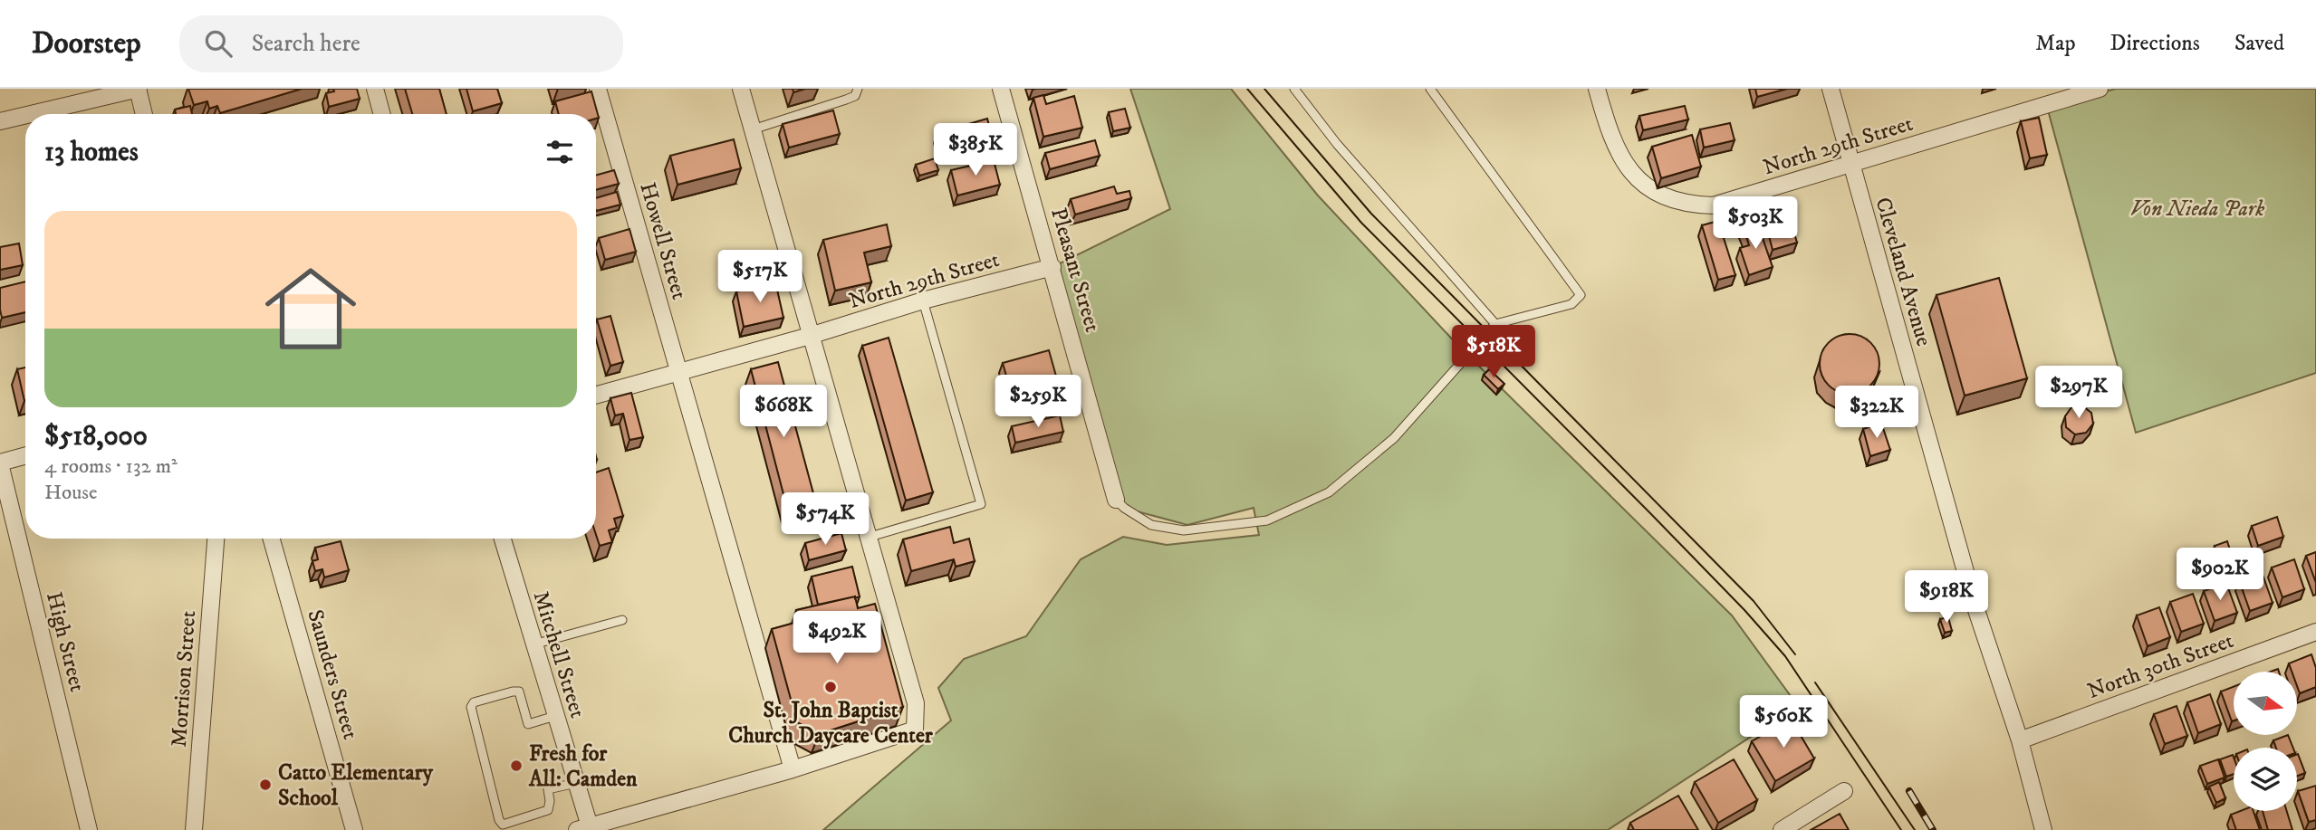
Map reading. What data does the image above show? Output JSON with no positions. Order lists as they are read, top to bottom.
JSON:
{
  "streets": {
    "street": [
      "North 29th Street",
      "Howell Street",
      "Pleasant Street",
      "Cleveland Avenue",
      "High Street",
      "Mitchell Street",
      "North 30th Street",
      "Saunders Street",
      "Morrison Street"
    ]
  },
  "crossings": [
    ["North 29th Street", "Howell Street"],
    ["North 29th Street", "Pleasant Street"],
    ["North 29th Street", "Cleveland Avenue"],
    ["Cleveland Avenue", "North 30th Street"]
  ],
  "parks": ["Von Nieda Park"],
  "places": ["St. John Baptist Church Daycare Center", "Fresh for All: Camden", "Catto Elementary School"],
  "north": "right",
  "page": {
    "header": "Doorstep",
    "search": "Search here",
    "nav": ["Map", "Directions", "Saved"],
    "heading": "13 homes",
    "price": [
      "$385K",
      "$503K",
      "$517K",
      "$518K",
      "$297K",
      "$259K",
      "$668K",
      "$322K",
      "$574K",
      "$902K",
      "$918K",
      "$492K",
      "$560K"
    ],
    "list": [
      {
        "name": "$518,000",
        "note": "4 rooms · 132 m² · House"
      }
    ]
  }
}
